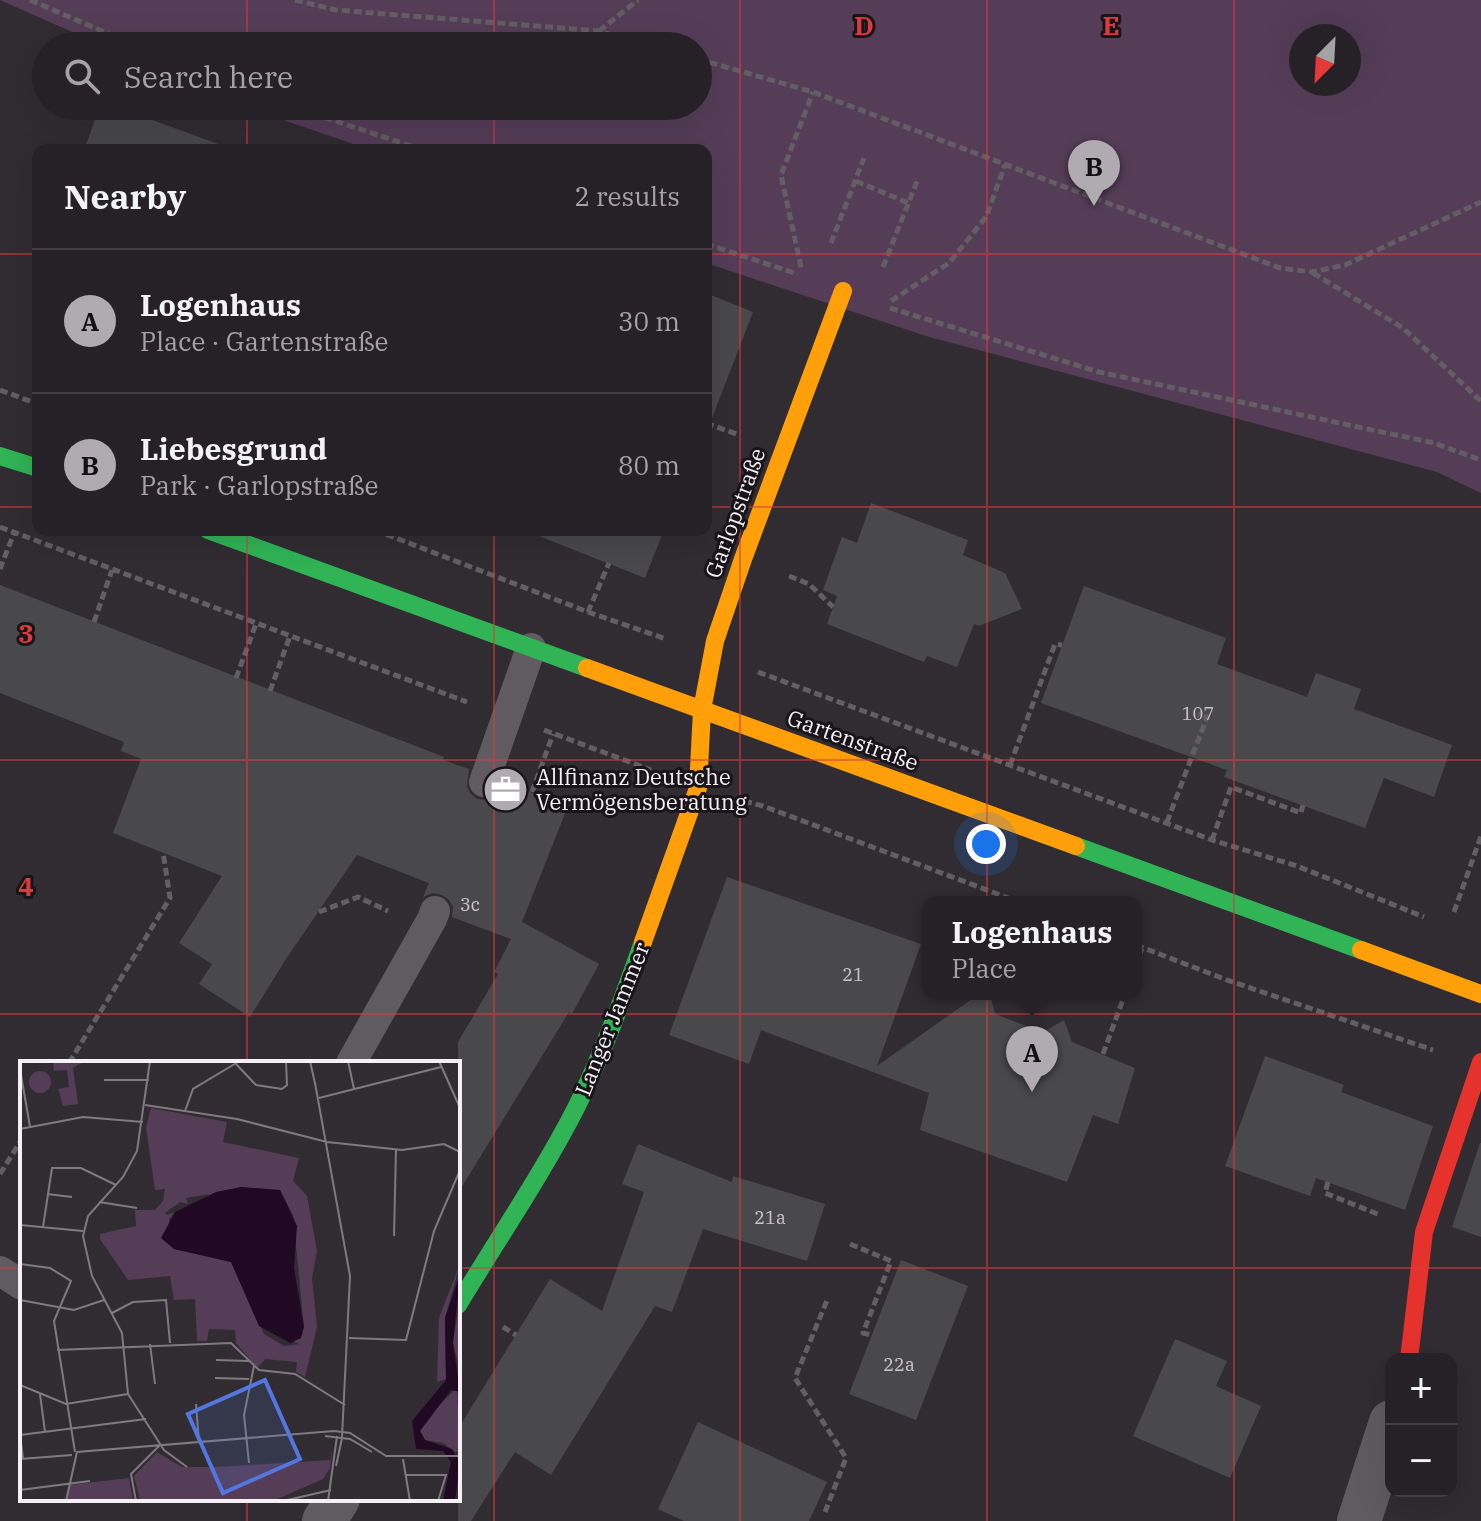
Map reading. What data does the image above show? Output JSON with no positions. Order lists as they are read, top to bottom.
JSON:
{
  "streets": {
    "street": ["Garlopstraße", "Gartenstraße", "Langer Jammer"]
  },
  "crossings": [
    ["Garlopstraße", "Gartenstraße"],
    ["Garlopstraße", "Langer Jammer"],
    ["Gartenstraße", "Langer Jammer"]
  ],
  "places": {
    "office": ["Allfinanz Deutsche Vermögensberatung"]
  },
  "house_numbers": [
    "107",
    "3c",
    "21",
    "21a",
    "22a"
  ],
  "north": "bottom left",
  "page": {
    "search": "Search here",
    "pins": ["B", "A"],
    "heading": ["Nearby", "2 results"],
    "list": [
      {
        "mark": "A",
        "name": "Logenhaus",
        "note": "Place · Gartenstraße",
        "value": "30 m"
      },
      {
        "mark": "B",
        "name": "Liebesgrund",
        "note": "Park · Garlopstraße",
        "value": "80 m"
      }
    ],
    "popup": ["Logenhaus", "Place"],
    "map_buttons": ["+", "−"]
  },
  "grid": {
    "columns": ["D", "E"],
    "rows": ["3", "4"]
  }
}
